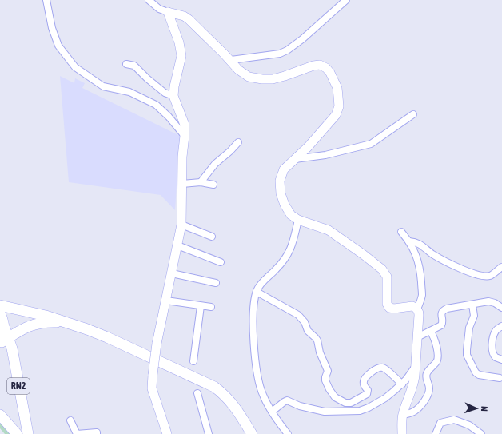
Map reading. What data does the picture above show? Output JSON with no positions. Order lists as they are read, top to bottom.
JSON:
{
  "streets": {
    "main road": ["RN2"]
  },
  "north": "right"
}
